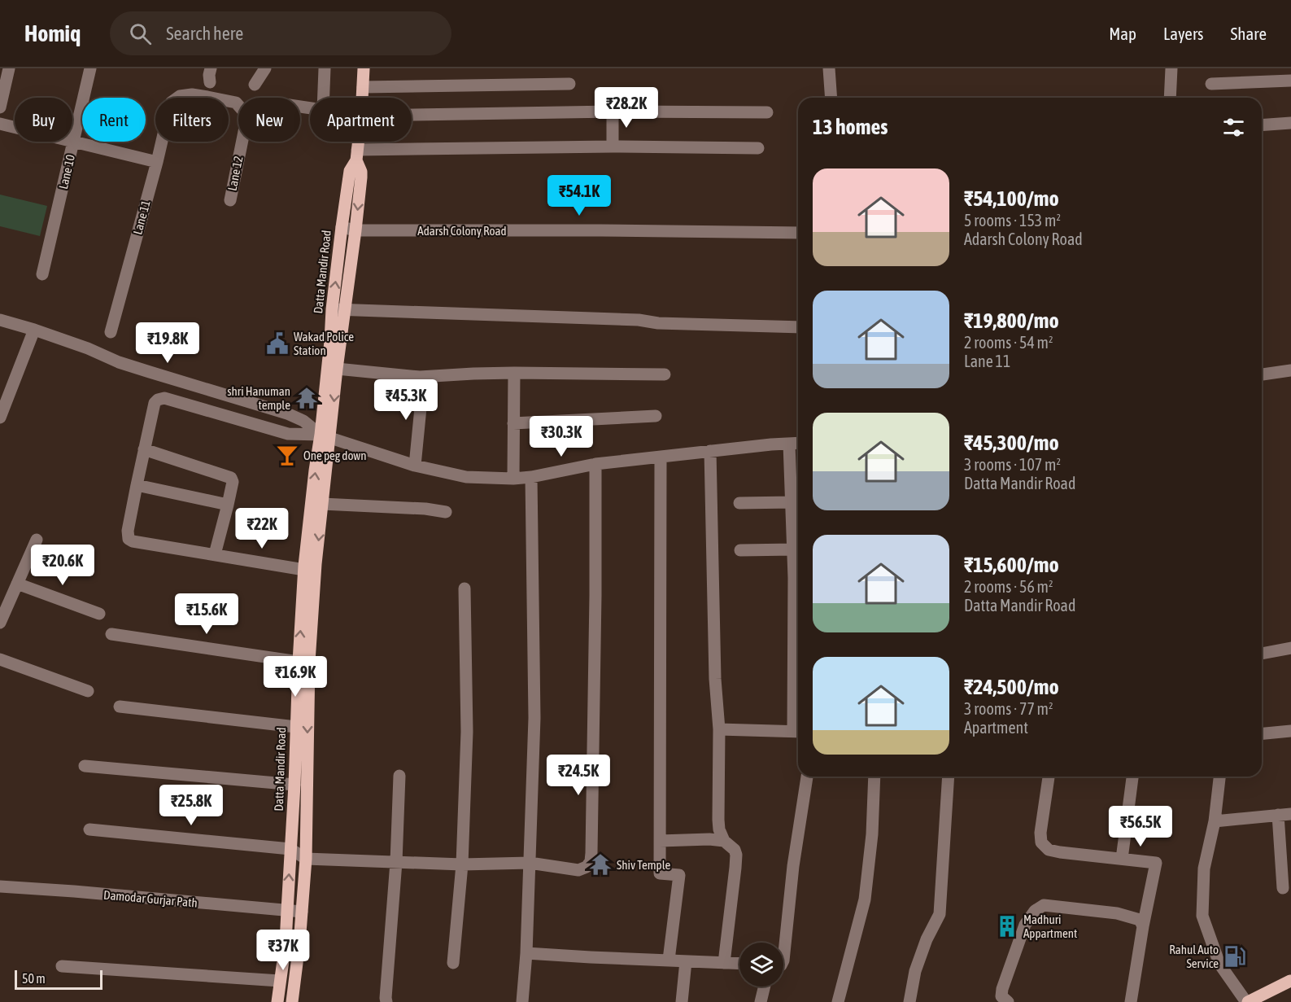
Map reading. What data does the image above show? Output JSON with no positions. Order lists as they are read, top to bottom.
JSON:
{
  "streets": {
    "main road": ["Datta Mandir Road"],
    "street": [
      "Lane 10",
      "Lane 12",
      "Lane 11",
      "Adarsh Colony Road",
      "Damodar Gurjar Path"
    ]
  },
  "crossings": [
    ["Adarsh Colony Road", "Datta Mandir Road"],
    ["Datta Mandir Road", "Damodar Gurjar Path"]
  ],
  "places": {
    "public building": ["Wakad Police Station"],
    "temple": ["shri Hanuman temple", "Shiv Temple"],
    "bar": ["One peg down"],
    "building": ["Madhuri Appartment"],
    "fuel station": ["Rahul Auto Service"]
  },
  "scale_bar": "50 m",
  "page": {
    "header": "Homiq",
    "search": "Search here",
    "nav": ["Map", "Layers", "Share"],
    "price": [
      "₹28.2K",
      "₹54.1K",
      "₹19.8K",
      "₹45.3K",
      "₹30.3K",
      "₹22K",
      "₹20.6K",
      "₹15.6K",
      "₹16.9K",
      "₹24.5K",
      "₹25.8K",
      "₹56.5K",
      "₹37K"
    ],
    "chip": [
      "Buy",
      "Rent",
      "Filters",
      "New",
      "Apartment"
    ],
    "heading": "13 homes",
    "list": [
      {
        "name": "₹54,100/mo",
        "note": "5 rooms · 153 m² · Adarsh Colony Road"
      },
      {
        "name": "₹19,800/mo",
        "note": "2 rooms · 54 m² · Lane 11"
      },
      {
        "name": "₹45,300/mo",
        "note": "3 rooms · 107 m² · Datta Mandir Road"
      },
      {
        "name": "₹15,600/mo",
        "note": "2 rooms · 56 m² · Datta Mandir Road"
      },
      {
        "name": "₹24,500/mo",
        "note": "3 rooms · 77 m² · Apartment"
      }
    ],
    "scale": "50 m"
  }
}
